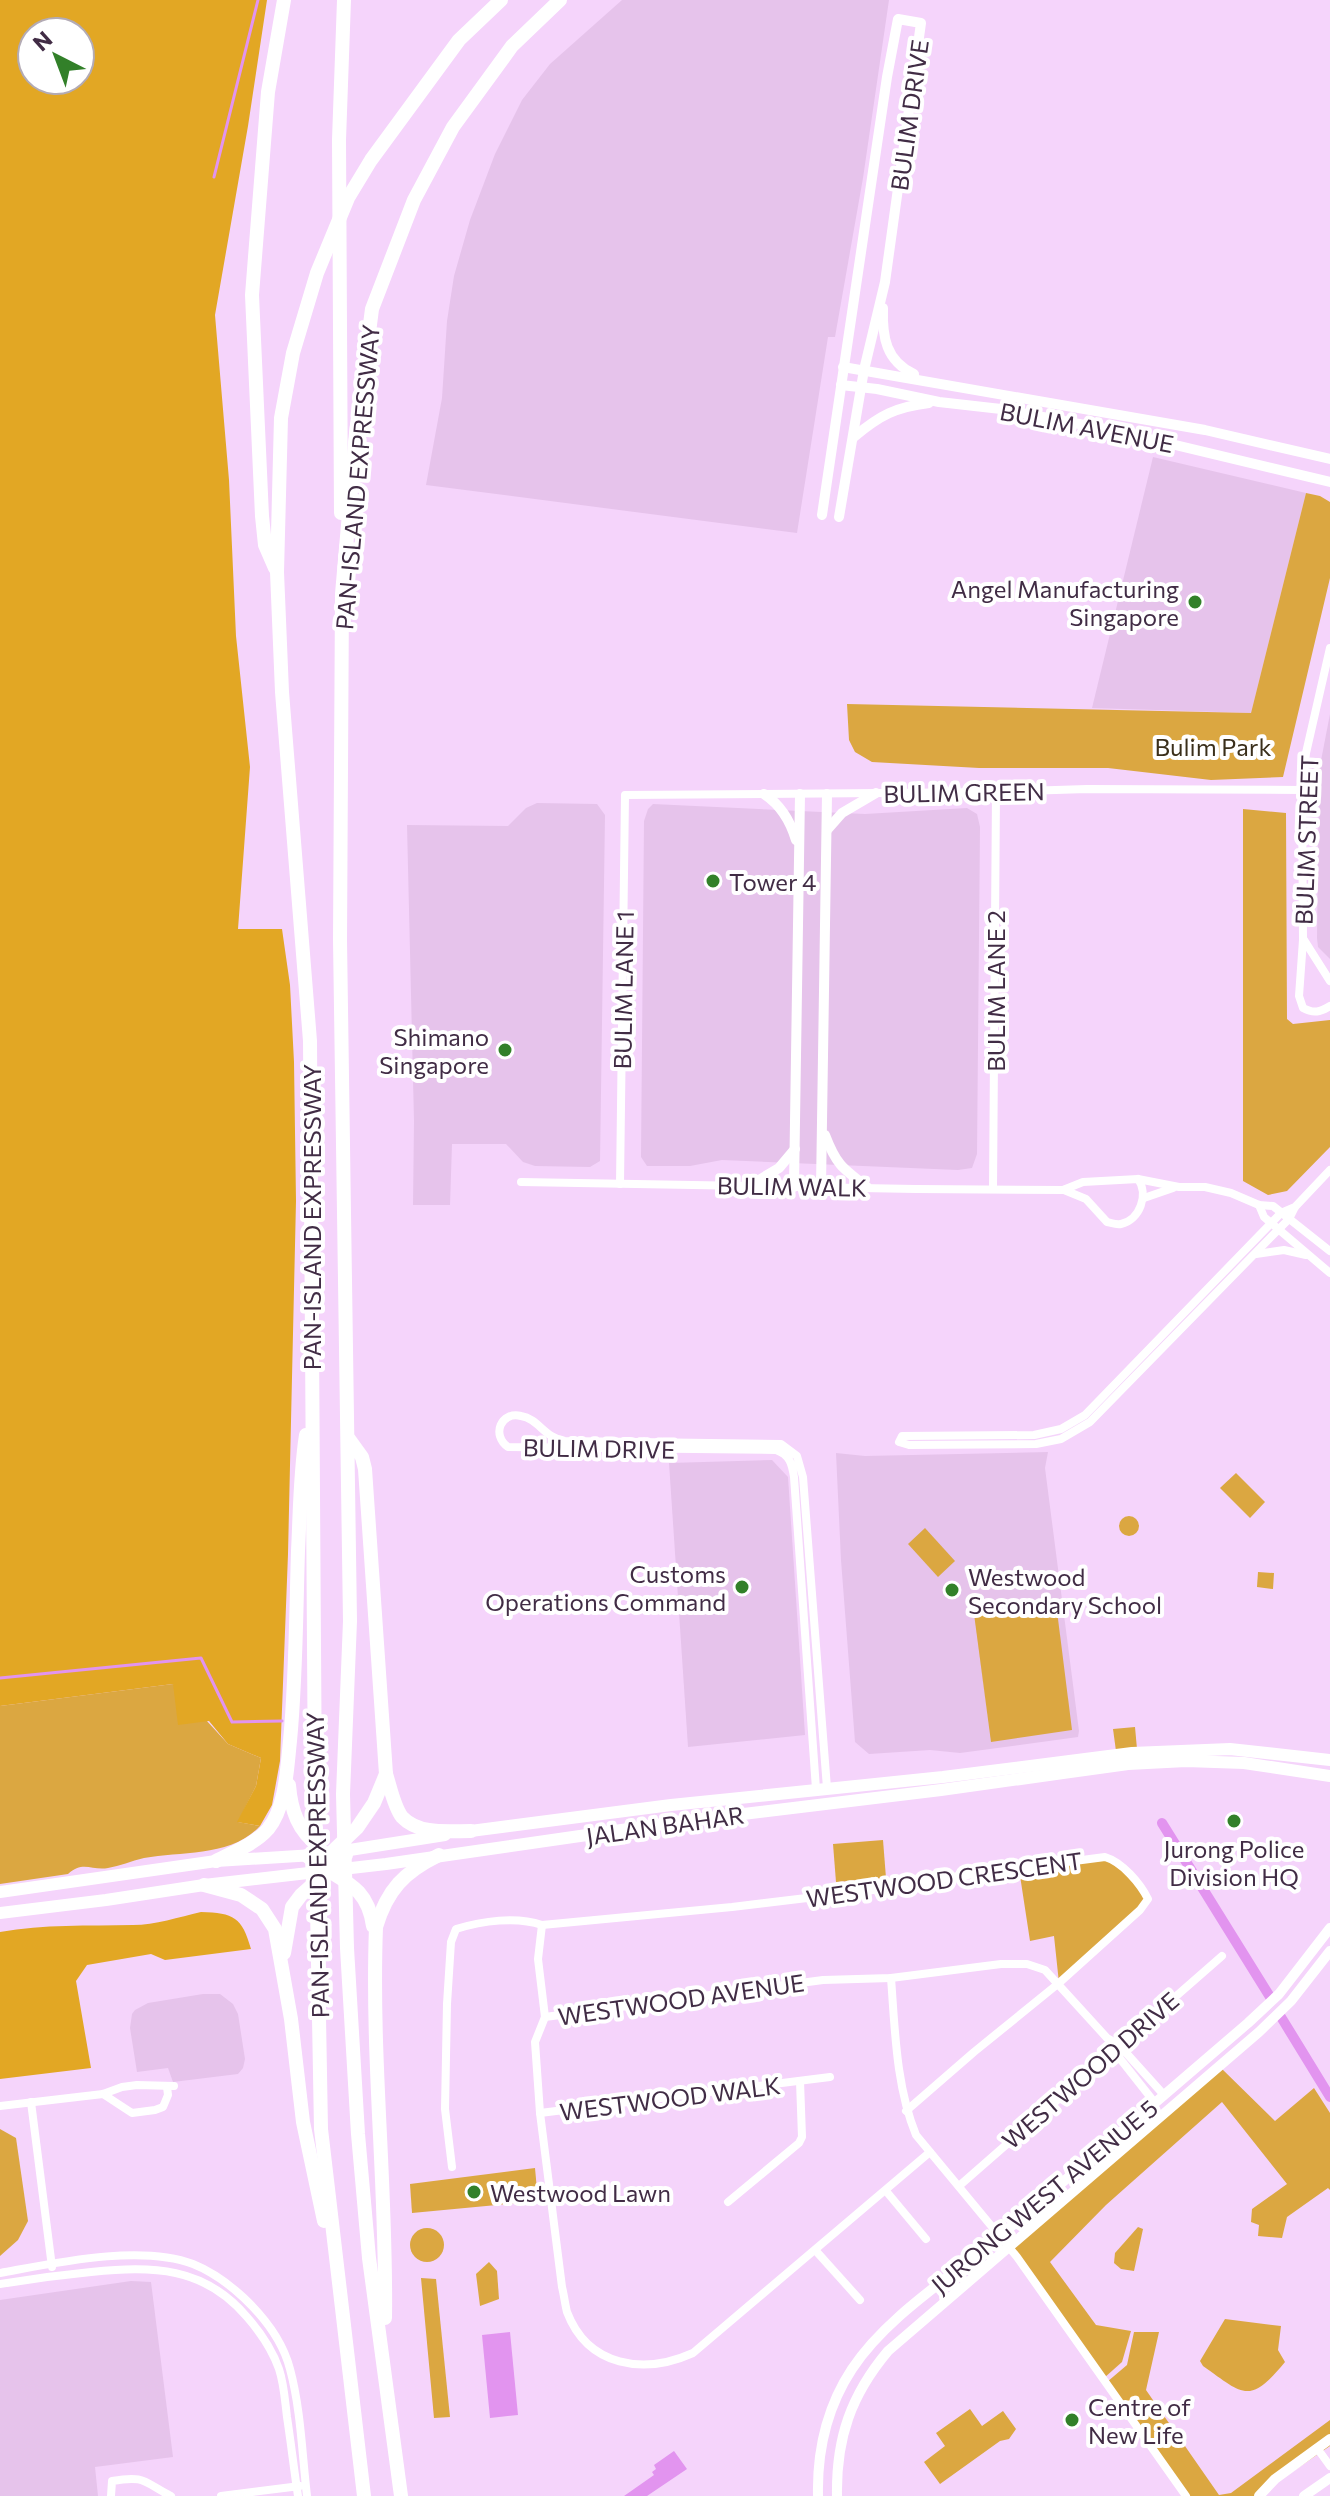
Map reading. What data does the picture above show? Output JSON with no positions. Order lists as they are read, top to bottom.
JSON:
{
  "streets": {
    "highway": ["PAN-ISLAND EXPRESSWAY"],
    "main road": ["JALAN BAHAR"],
    "street": [
      "BULIM DRIVE",
      "BULIM AVENUE",
      "BULIM GREEN",
      "BULIM STREET",
      "BULIM LANE 1",
      "BULIM LANE 2",
      "BULIM WALK",
      "WESTWOOD CRESCENT",
      "WESTWOOD AVENUE",
      "WESTWOOD DRIVE",
      "WESTWOOD WALK",
      "JURONG WEST AVENUE 5"
    ]
  },
  "crossings": [
    ["BULIM DRIVE", "BULIM AVENUE"],
    ["BULIM DRIVE", "JALAN BAHAR"],
    ["BULIM GREEN", "BULIM STREET"],
    ["BULIM GREEN", "BULIM LANE 1"],
    ["BULIM GREEN", "BULIM LANE 2"],
    ["BULIM LANE 1", "BULIM WALK"],
    ["BULIM LANE 2", "BULIM WALK"],
    ["WESTWOOD CRESCENT", "WESTWOOD AVENUE"],
    ["WESTWOOD AVENUE", "WESTWOOD DRIVE"],
    ["WESTWOOD AVENUE", "WESTWOOD WALK"],
    ["WESTWOOD AVENUE", "JURONG WEST AVENUE 5"]
  ],
  "parks": ["Bulim Park"],
  "places": [
    "Angel Manufacturing Singapore",
    "Tower 4",
    "Shimano Singapore",
    "Customs Operations Command",
    "Westwood Secondary School",
    "Jurong Police Division HQ",
    "Westwood Lawn",
    "Centre of New Life"
  ],
  "north": "top left"
}
